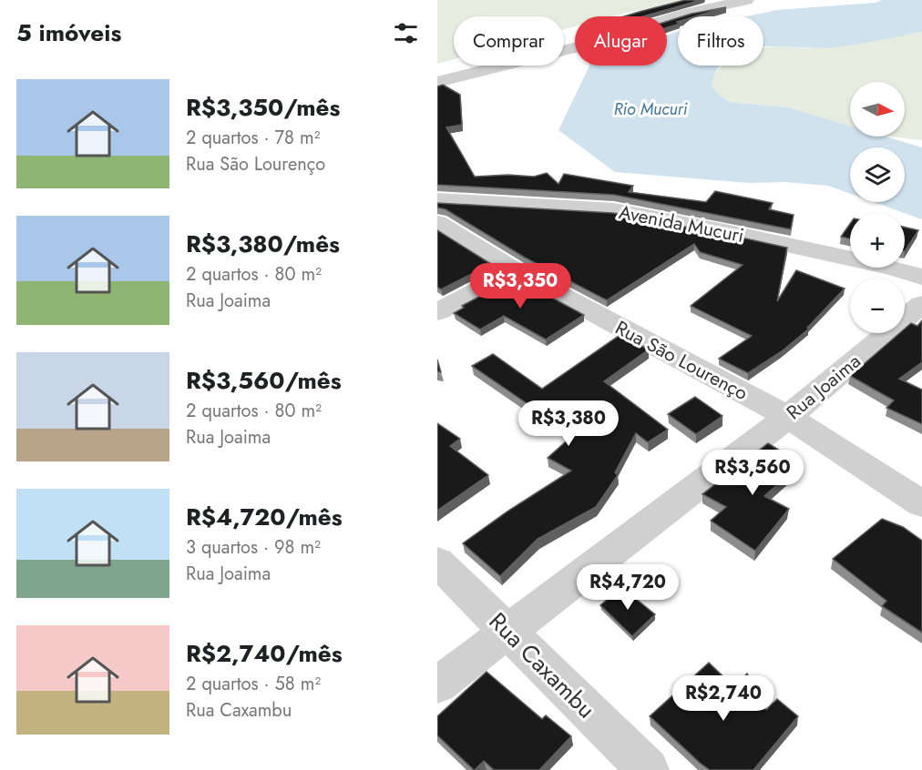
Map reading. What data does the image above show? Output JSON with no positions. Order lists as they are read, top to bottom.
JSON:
{
  "streets": {
    "street": [
      "Avenida Mucuri",
      "Rua São Lourenço",
      "Rua Joaima",
      "Rua Caxambu"
    ]
  },
  "crossings": [
    ["Rua São Lourenço", "Rua Joaima"],
    ["Rua Joaima", "Rua Caxambu"]
  ],
  "water": ["Rio Mucuri"],
  "north": "right",
  "page": {
    "heading": "5 imóveis",
    "chip": ["Comprar", "Alugar", "Filtros"],
    "list": [
      {
        "name": "R$3,350/mês",
        "note": "2 quartos · 78 m² · Rua São Lourenço"
      },
      {
        "name": "R$3,380/mês",
        "note": "2 quartos · 80 m² · Rua Joaima"
      },
      {
        "name": "R$3,560/mês",
        "note": "2 quartos · 80 m² · Rua Joaima"
      },
      {
        "name": "R$4,720/mês",
        "note": "3 quartos · 98 m² · Rua Joaima"
      },
      {
        "name": "R$2,740/mês",
        "note": "2 quartos · 58 m² · Rua Caxambu"
      }
    ],
    "map_buttons": ["+", "−"],
    "price": [
      "R$3,350",
      "R$3,380",
      "R$3,560",
      "R$4,720",
      "R$2,740"
    ]
  }
}
